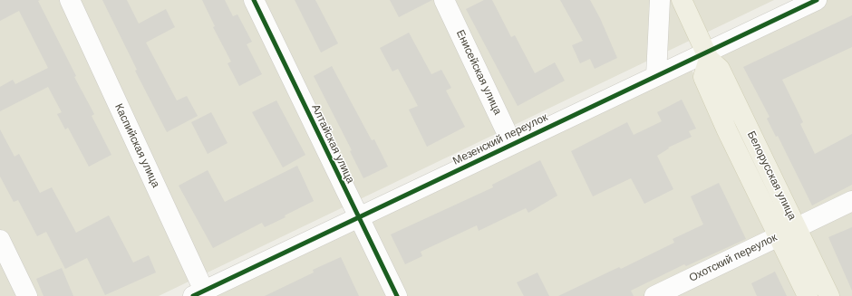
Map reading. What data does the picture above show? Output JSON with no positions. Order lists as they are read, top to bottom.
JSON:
{
  "streets": {
    "main road": ["Белорусская улица"],
    "street": [
      "Енисейская улица",
      "Мезенский переулок",
      "Алтайская улица",
      "Каспийская улица",
      "Охотский переулок"
    ]
  },
  "crossings": [
    ["Енисейская улица", "Мезенский переулок"],
    ["Мезенский переулок", "Алтайская улица"],
    ["Мезенский переулок", "Каспийская улица"],
    ["Мезенский переулок", "Белорусская улица"],
    ["Белорусская улица", "Охотский переулок"]
  ]
}
